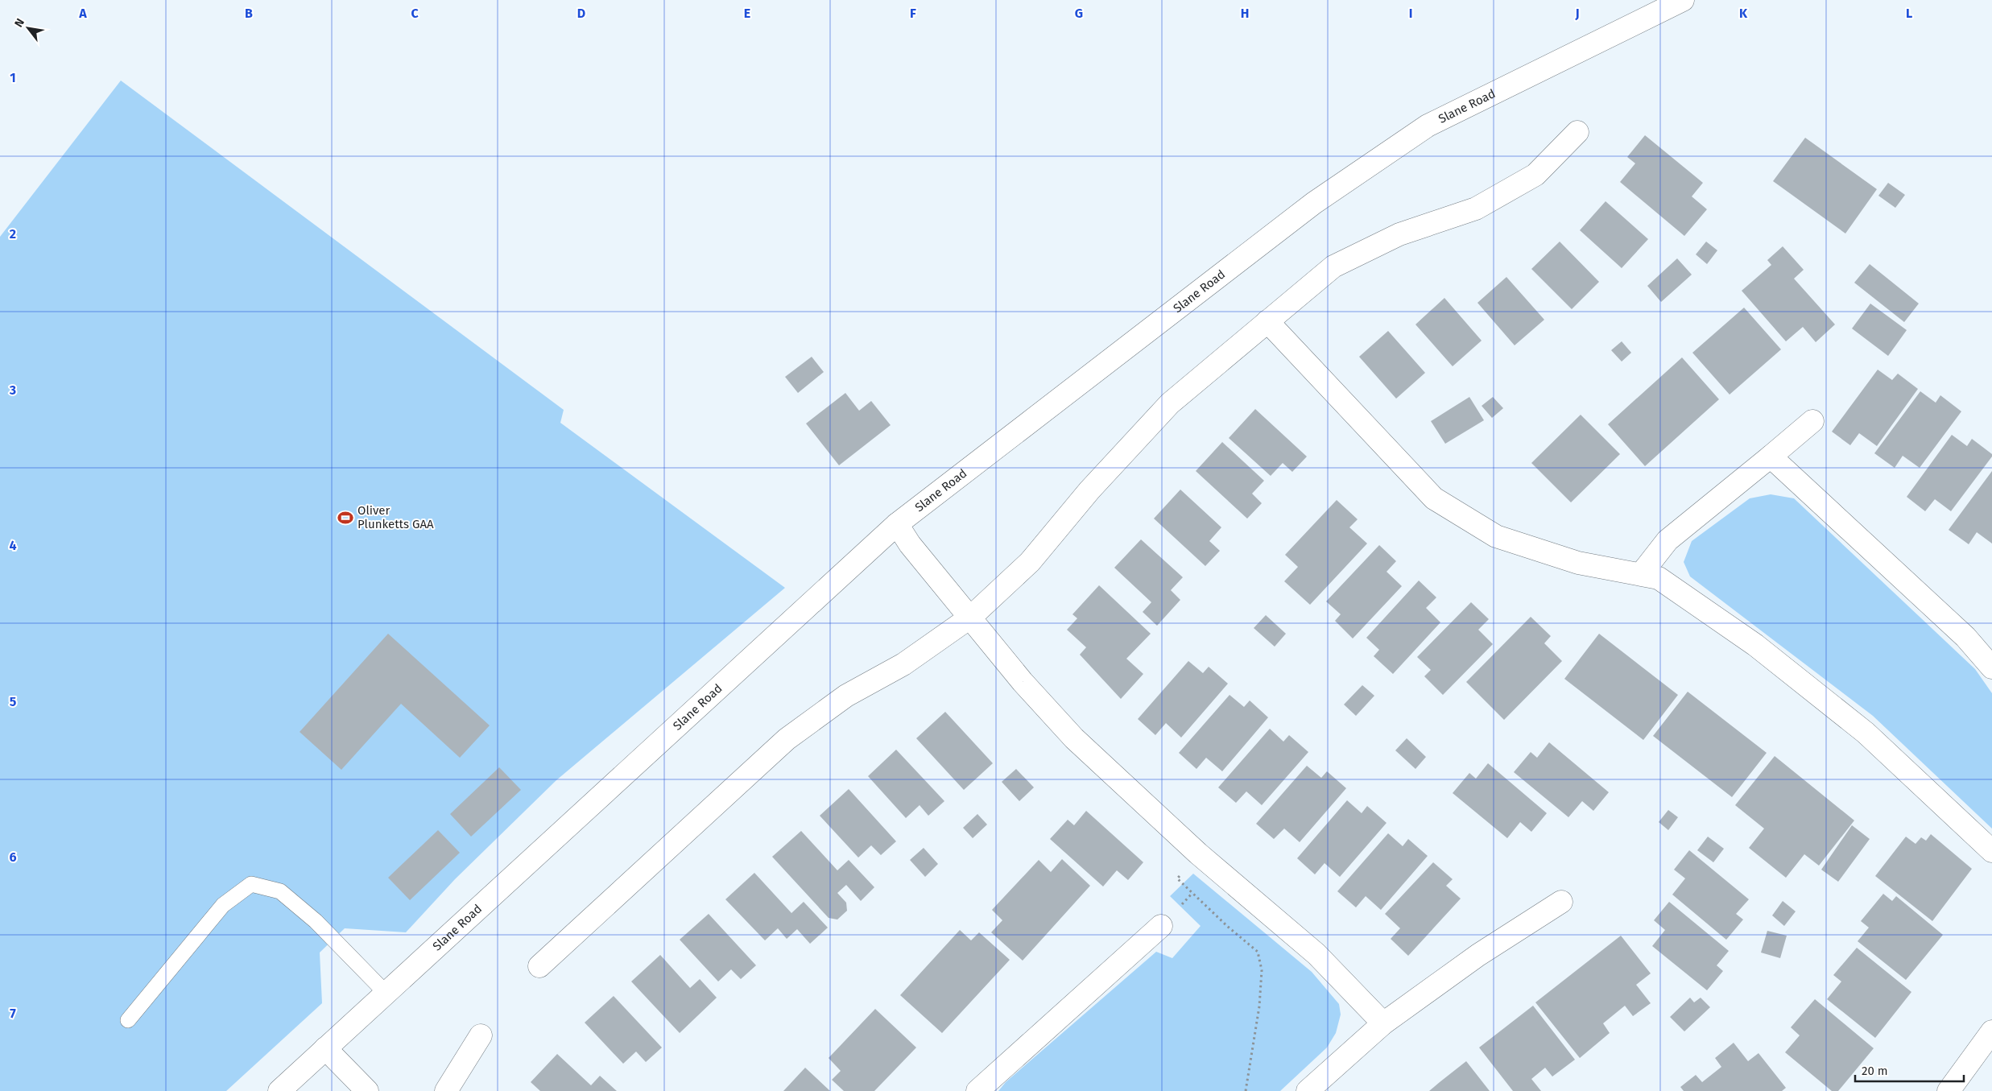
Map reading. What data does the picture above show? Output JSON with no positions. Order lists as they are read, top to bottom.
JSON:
{
  "streets": {
    "street": ["Slane Road"]
  },
  "places": {
    "sports": ["Oliver Plunketts GAA"]
  },
  "scale_bar": "20 m",
  "north": "top left",
  "grid": {
    "columns": [
      "A",
      "B",
      "C",
      "D",
      "E",
      "F",
      "G",
      "H",
      "I",
      "J",
      "K",
      "L"
    ],
    "rows": [
      "1",
      "2",
      "3",
      "4",
      "5",
      "6",
      "7"
    ]
  }
}
